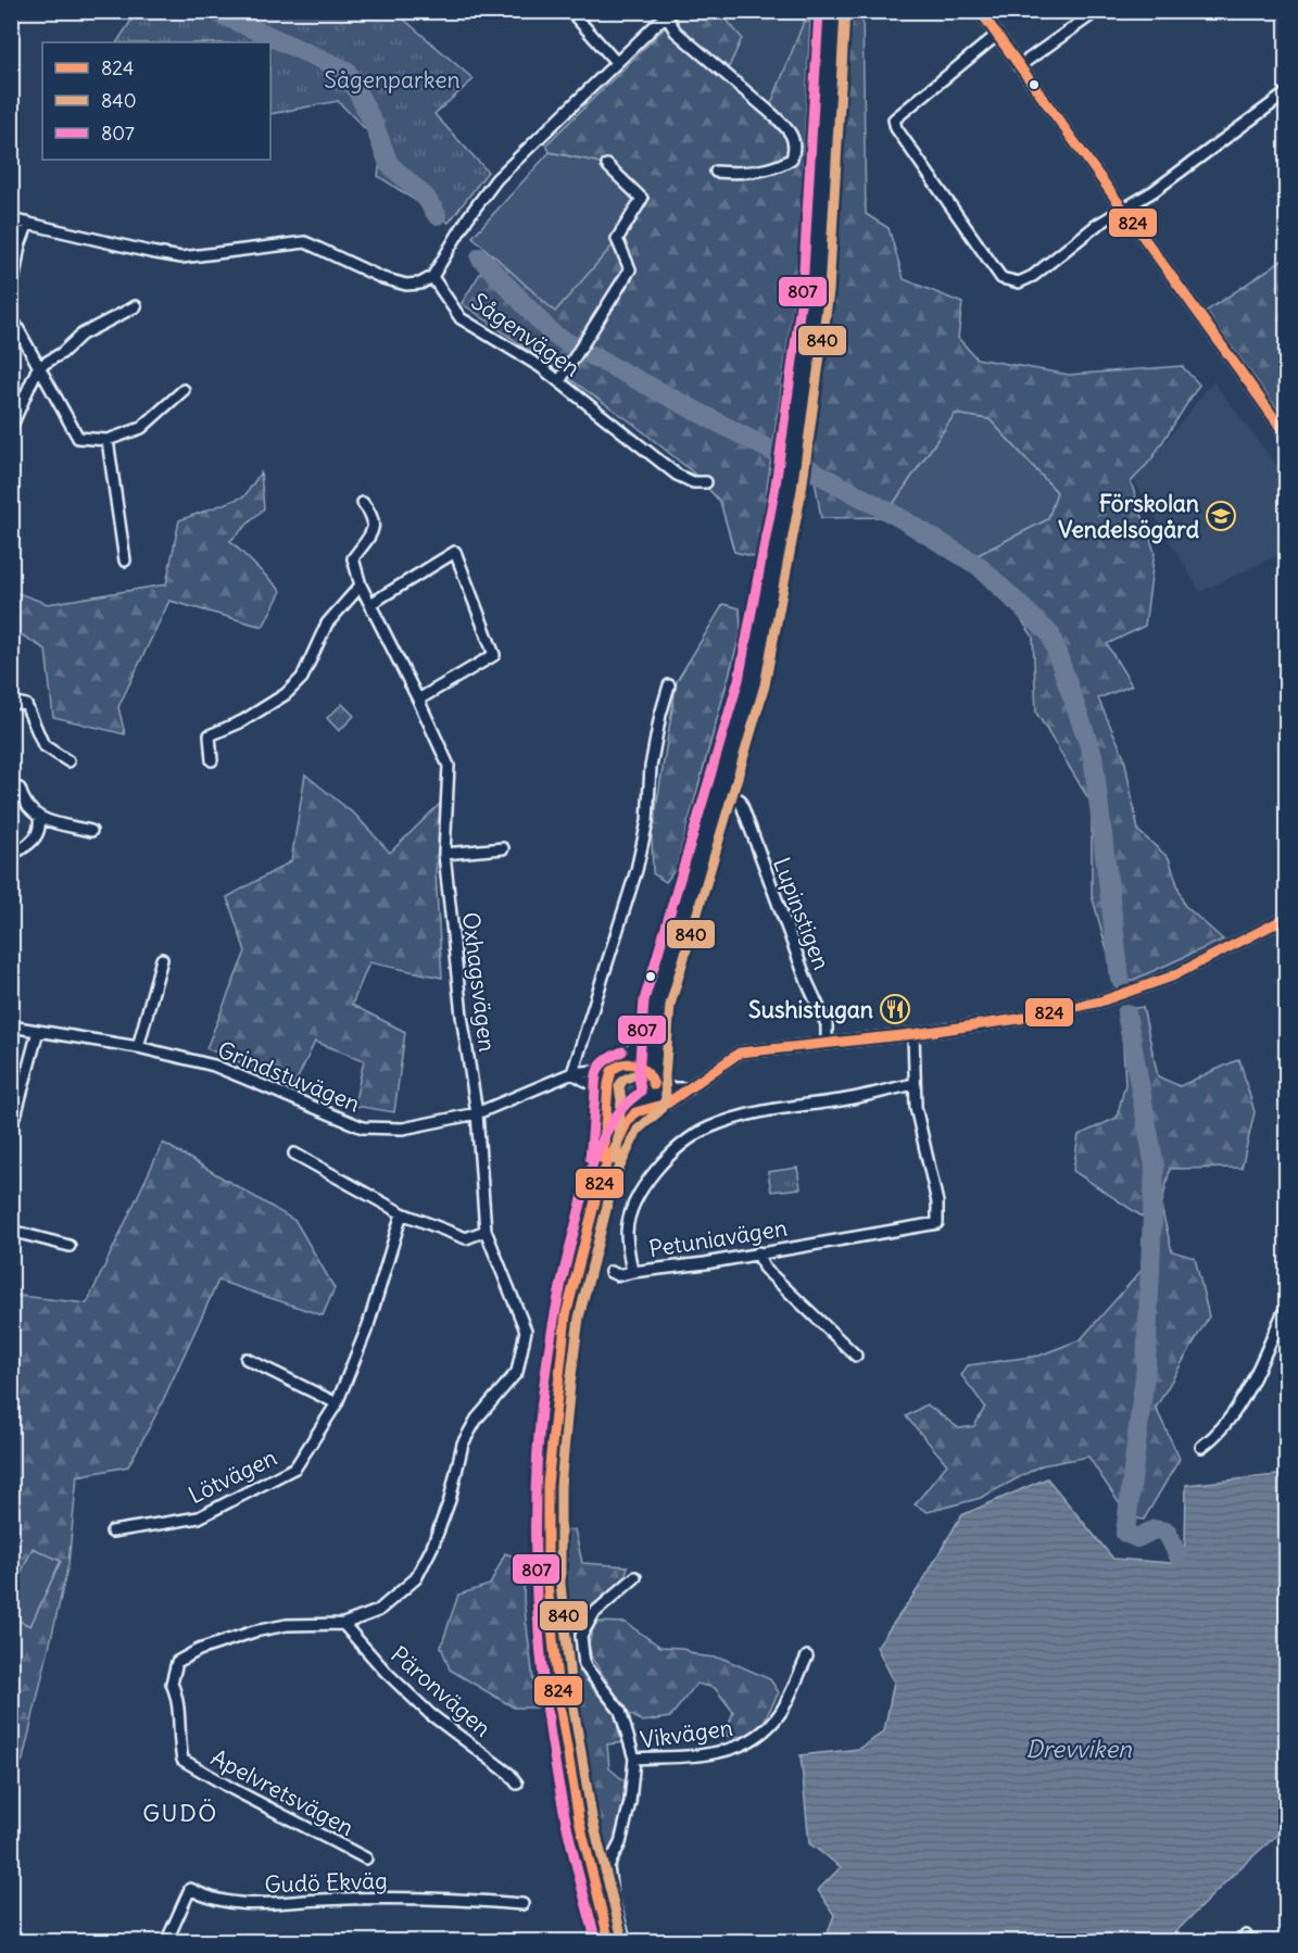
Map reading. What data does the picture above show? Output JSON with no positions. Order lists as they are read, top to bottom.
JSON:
{
  "streets": {
    "street": [
      "Sågenvägen",
      "Lupinstigen",
      "Oxhagsvägen",
      "Grindstuvägen",
      "Petuniavägen",
      "Lötvägen",
      "Päronvägen",
      "Vikvägen",
      "Apelvretsvägen",
      "Gudö Ekväg"
    ]
  },
  "crossings": [
    ["Oxhagsvägen", "Grindstuvägen"],
    ["Oxhagsvägen", "Apelvretsvägen"],
    ["Grindstuvägen", "Apelvretsvägen"],
    ["Päronvägen", "Apelvretsvägen"]
  ],
  "districts": ["GUDÖ"],
  "water": ["Drevviken"],
  "parks": ["Sågenparken"],
  "places": {
    "school or university": ["Förskolan Vendelsögård"],
    "restaurant": ["Sushistugan"]
  },
  "lines": ["transit line 824", "transit line 807", "transit line 840"],
  "legend": ["824", "840", "807"]
}
